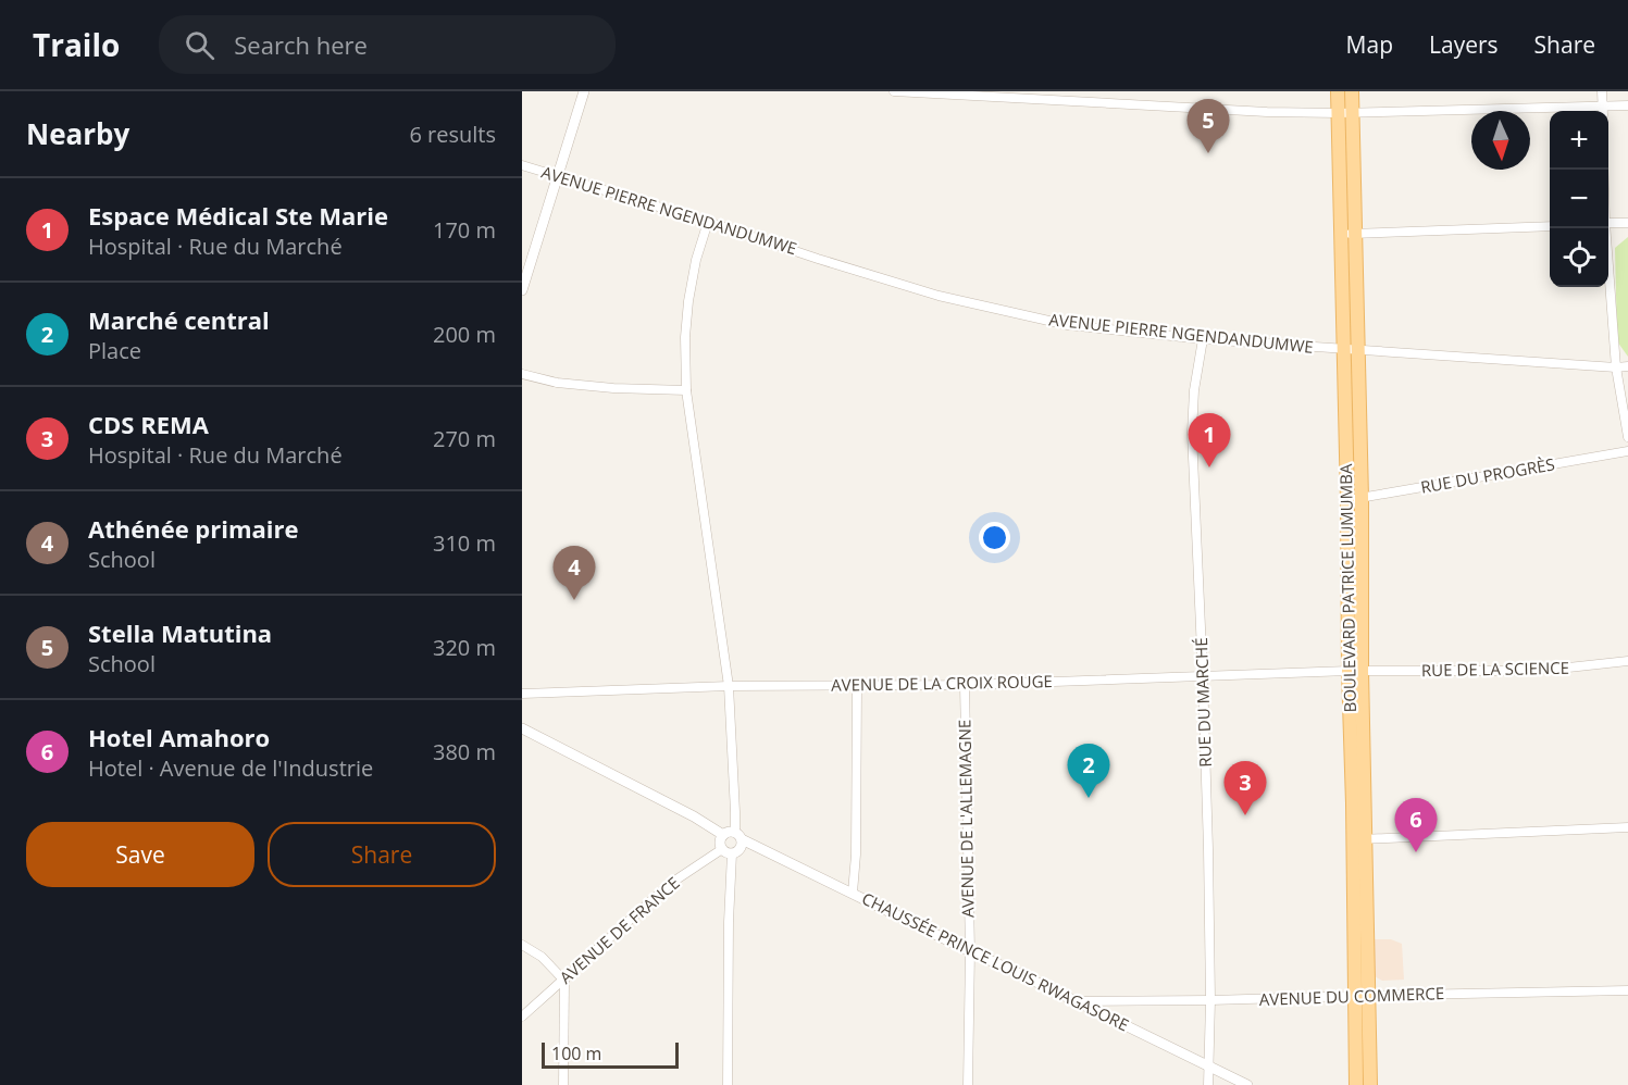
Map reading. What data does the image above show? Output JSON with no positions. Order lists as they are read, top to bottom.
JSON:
{
  "streets": {
    "main road": ["BOULEVARD PATRICE LUMUMBA"],
    "street": [
      "AVENUE PIERRE NGENDANDUMWE",
      "RUE DU PROGRÈS",
      "RUE DE LA SCIENCE",
      "AVENUE DE LA CROIX ROUGE",
      "RUE DU MARCHÉ",
      "AVENUE DE L'ALLEMAGNE",
      "AVENUE DE FRANCE",
      "CHAUSSÉE PRINCE LOUIS RWAGASORE",
      "AVENUE DU COMMERCE"
    ]
  },
  "crossings": [
    ["AVENUE PIERRE NGENDANDUMWE", "BOULEVARD PATRICE LUMUMBA"],
    ["AVENUE PIERRE NGENDANDUMWE", "RUE DU MARCHÉ"],
    ["RUE DU PROGRÈS", "BOULEVARD PATRICE LUMUMBA"],
    ["BOULEVARD PATRICE LUMUMBA", "RUE DE LA SCIENCE"],
    ["BOULEVARD PATRICE LUMUMBA", "AVENUE DE LA CROIX ROUGE"],
    ["BOULEVARD PATRICE LUMUMBA", "AVENUE DU COMMERCE"],
    ["RUE DE LA SCIENCE", "AVENUE DE LA CROIX ROUGE"],
    ["AVENUE DE LA CROIX ROUGE", "RUE DU MARCHÉ"],
    ["AVENUE DE LA CROIX ROUGE", "AVENUE DE L'ALLEMAGNE"],
    ["RUE DU MARCHÉ", "CHAUSSÉE PRINCE LOUIS RWAGASORE"],
    ["RUE DU MARCHÉ", "AVENUE DU COMMERCE"],
    ["AVENUE DE L'ALLEMAGNE", "CHAUSSÉE PRINCE LOUIS RWAGASORE"],
    ["AVENUE DE FRANCE", "CHAUSSÉE PRINCE LOUIS RWAGASORE"],
    ["CHAUSSÉE PRINCE LOUIS RWAGASORE", "AVENUE DU COMMERCE"]
  ],
  "scale_bar": "100 m",
  "north": "bottom",
  "page": {
    "header": "Trailo",
    "search": "Search here",
    "nav": ["Map", "Layers", "Share"],
    "heading": ["Nearby", "6 results"],
    "pins": [
      "5",
      "1",
      "4",
      "2",
      "3",
      "6"
    ],
    "map_buttons": ["+", "−"],
    "list": [
      {
        "mark": "1",
        "name": "Espace Médical Ste Marie",
        "note": "Hospital · Rue du Marché",
        "value": "170 m"
      },
      {
        "mark": "2",
        "name": "Marché central",
        "note": "Place",
        "value": "200 m"
      },
      {
        "mark": "3",
        "name": "CDS REMA",
        "note": "Hospital · Rue du Marché",
        "value": "270 m"
      },
      {
        "mark": "4",
        "name": "Athénée primaire",
        "note": "School",
        "value": "310 m"
      },
      {
        "mark": "5",
        "name": "Stella Matutina",
        "note": "School",
        "value": "320 m"
      },
      {
        "mark": "6",
        "name": "Hotel Amahoro",
        "note": "Hotel · Avenue de l'Industrie",
        "value": "380 m"
      }
    ],
    "buttons": ["Save", "Share"],
    "scale": "100 m"
  }
}
